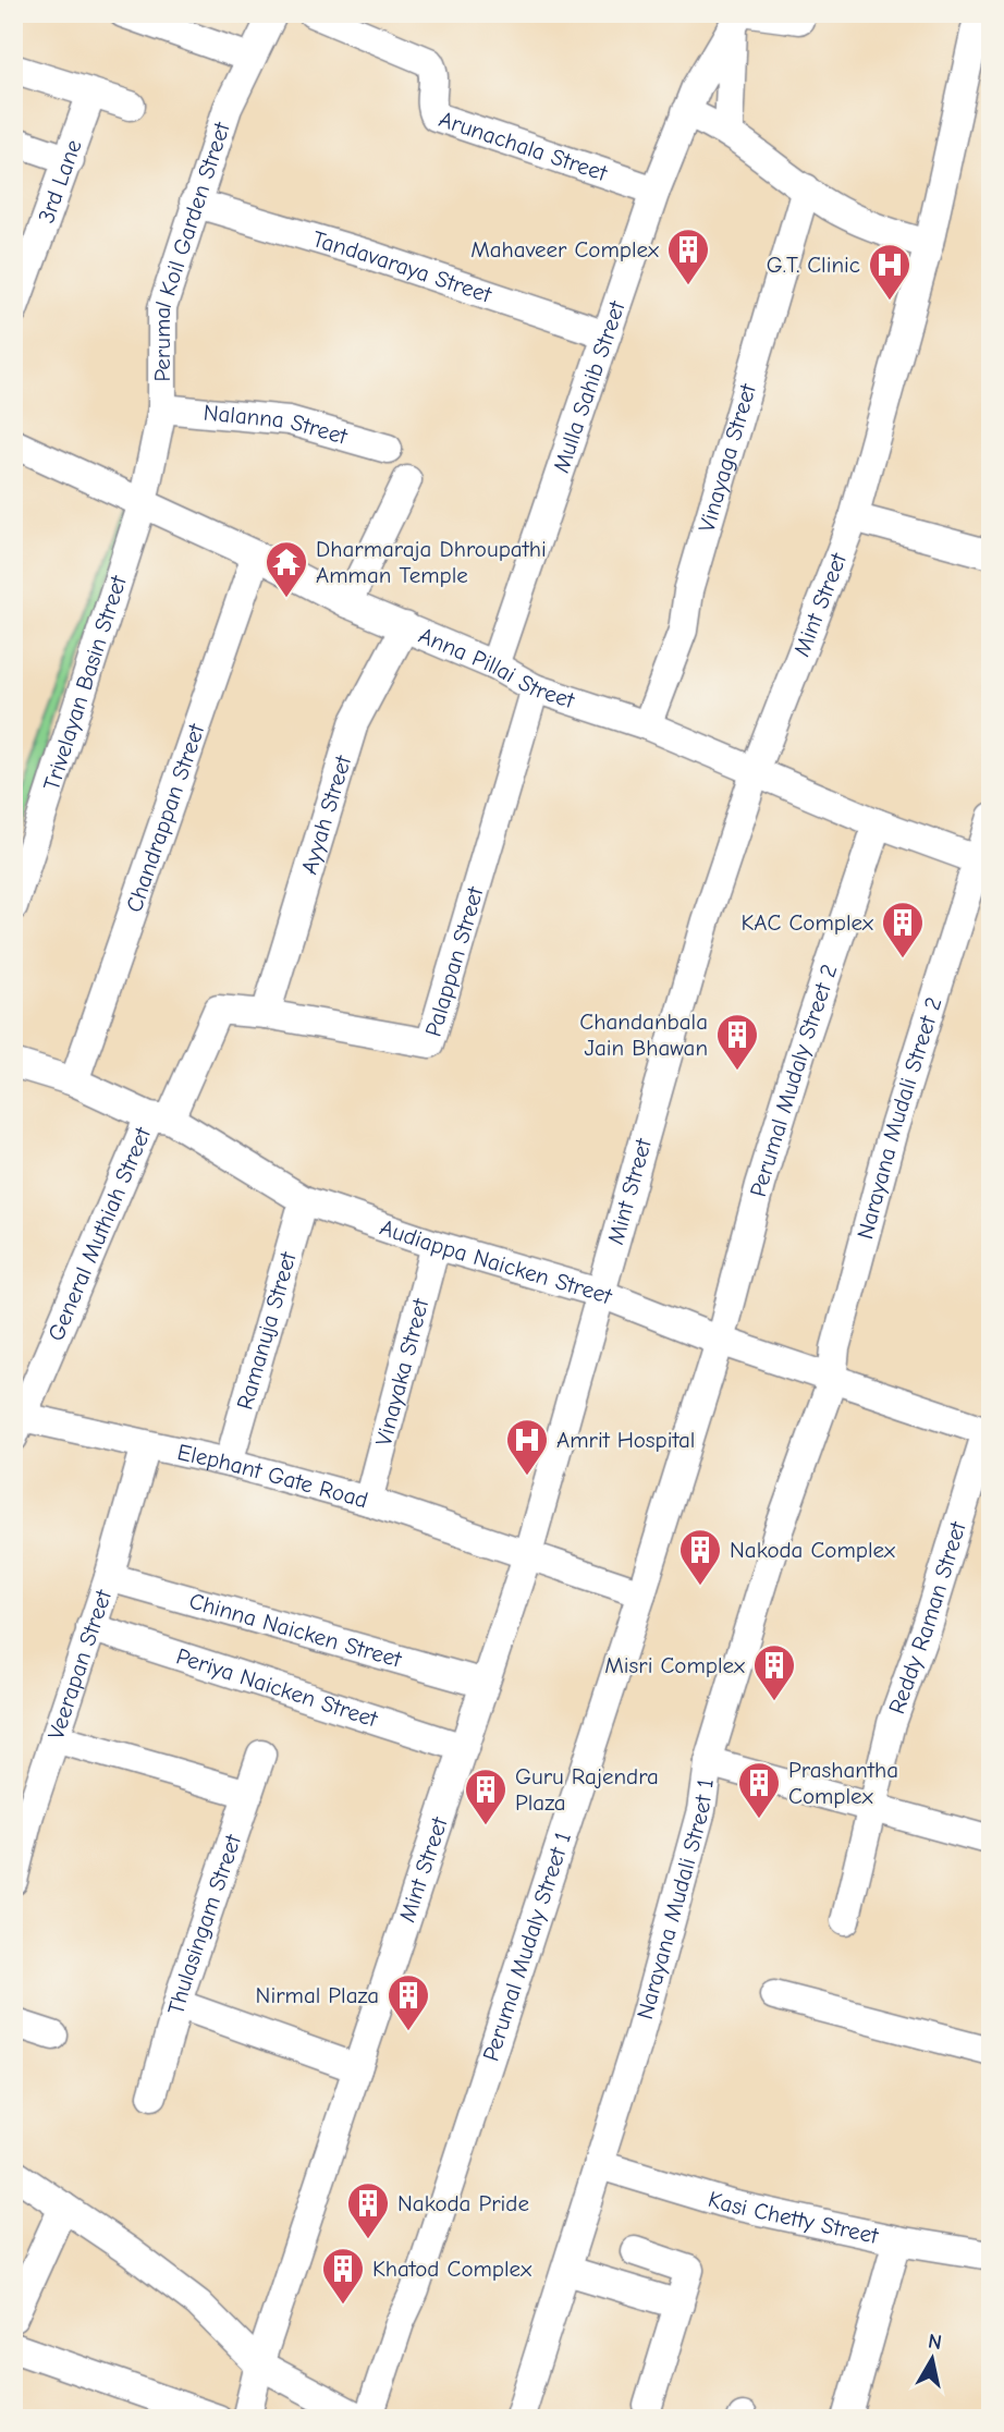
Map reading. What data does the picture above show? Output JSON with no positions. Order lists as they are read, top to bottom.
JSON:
{
  "streets": {
    "street": [
      "Arunachala Street",
      "3rd Lane",
      "Perumal Koil Garden Street",
      "Tandavaraya Street",
      "Mulla Sahib Street",
      "Nalanna Street",
      "Vinayaga Street",
      "Mint Street",
      "Anna Pillai Street",
      "Trivelayan Basin Street",
      "Ayyah Street",
      "Chandrappan Street",
      "Palappan Street",
      "Perumal Mudaly Street 2",
      "Narayana Mudali Street 2",
      "General Muthiah Street",
      "Audiappa Naicken Street",
      "Ramanuja Street",
      "Vinayaka Street",
      "Elephant Gate Road",
      "Reddy Raman Street",
      "Chinna Naicken Street",
      "Veerapan Street",
      "Periya Naicken Street",
      "Narayana Mudali Street 1",
      "Thulasingam Street",
      "Perumal Mudaly Street 1",
      "Kasi Chetty Street"
    ]
  },
  "crossings": [
    ["Arunachala Street", "Mulla Sahib Street"],
    ["Perumal Koil Garden Street", "Tandavaraya Street"],
    ["Perumal Koil Garden Street", "Nalanna Street"],
    ["Perumal Koil Garden Street", "Anna Pillai Street"],
    ["Perumal Koil Garden Street", "Trivelayan Basin Street"],
    ["Tandavaraya Street", "Mulla Sahib Street"],
    ["Mulla Sahib Street", "Anna Pillai Street"],
    ["Vinayaga Street", "Anna Pillai Street"],
    ["Mint Street", "Anna Pillai Street"],
    ["Mint Street", "Audiappa Naicken Street"],
    ["Mint Street", "Elephant Gate Road"],
    ["Mint Street", "Chinna Naicken Street"],
    ["Mint Street", "Periya Naicken Street"],
    ["Anna Pillai Street", "Trivelayan Basin Street"],
    ["Anna Pillai Street", "Ayyah Street"],
    ["Anna Pillai Street", "Chandrappan Street"],
    ["Anna Pillai Street", "Palappan Street"],
    ["Anna Pillai Street", "Perumal Mudaly Street 2"],
    ["Anna Pillai Street", "Narayana Mudali Street 2"],
    ["Ayyah Street", "Palappan Street"],
    ["Chandrappan Street", "Audiappa Naicken Street"],
    ["Palappan Street", "General Muthiah Street"],
    ["Palappan Street", "Audiappa Naicken Street"],
    ["Perumal Mudaly Street 2", "Audiappa Naicken Street"],
    ["Perumal Mudaly Street 2", "Perumal Mudaly Street 1"],
    ["Narayana Mudali Street 2", "Audiappa Naicken Street"],
    ["Narayana Mudali Street 2", "Narayana Mudali Street 1"],
    ["General Muthiah Street", "Audiappa Naicken Street"],
    ["General Muthiah Street", "Elephant Gate Road"],
    ["Audiappa Naicken Street", "Ramanuja Street"],
    ["Audiappa Naicken Street", "Vinayaka Street"],
    ["Audiappa Naicken Street", "Reddy Raman Street"],
    ["Audiappa Naicken Street", "Narayana Mudali Street 1"],
    ["Audiappa Naicken Street", "Perumal Mudaly Street 1"],
    ["Ramanuja Street", "Elephant Gate Road"],
    ["Vinayaka Street", "Elephant Gate Road"],
    ["Elephant Gate Road", "Veerapan Street"],
    ["Elephant Gate Road", "Perumal Mudaly Street 1"],
    ["Chinna Naicken Street", "Veerapan Street"],
    ["Veerapan Street", "Periya Naicken Street"],
    ["Narayana Mudali Street 1", "Kasi Chetty Street"]
  ],
  "places": {
    "building": [
      "Mahaveer Complex",
      "KAC Complex",
      "Chandanbala Jain Bhawan",
      "Nakoda Complex",
      "Misri Complex",
      "Prashantha Complex",
      "Guru Rajendra Plaza",
      "Nirmal Plaza",
      "Nakoda Pride",
      "Khatod Complex"
    ],
    "hospital": ["G.T. Clinic", "Amrit Hospital"],
    "temple": ["Dharmaraja Dhroupathi Amman Temple"]
  },
  "north": "top"
}
